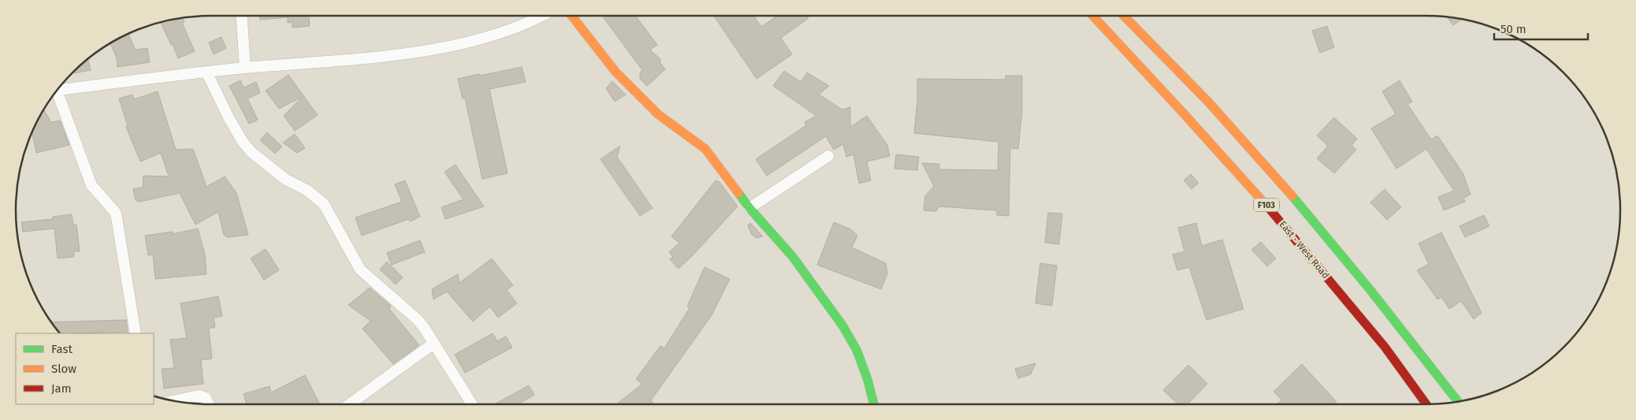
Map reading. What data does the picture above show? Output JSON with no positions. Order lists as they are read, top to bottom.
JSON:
{
  "streets": {
    "main road": ["F103", "East - West Road"]
  },
  "legend": ["Fast", "Slow", "Jam"],
  "scale_bar": "50 m"
}
